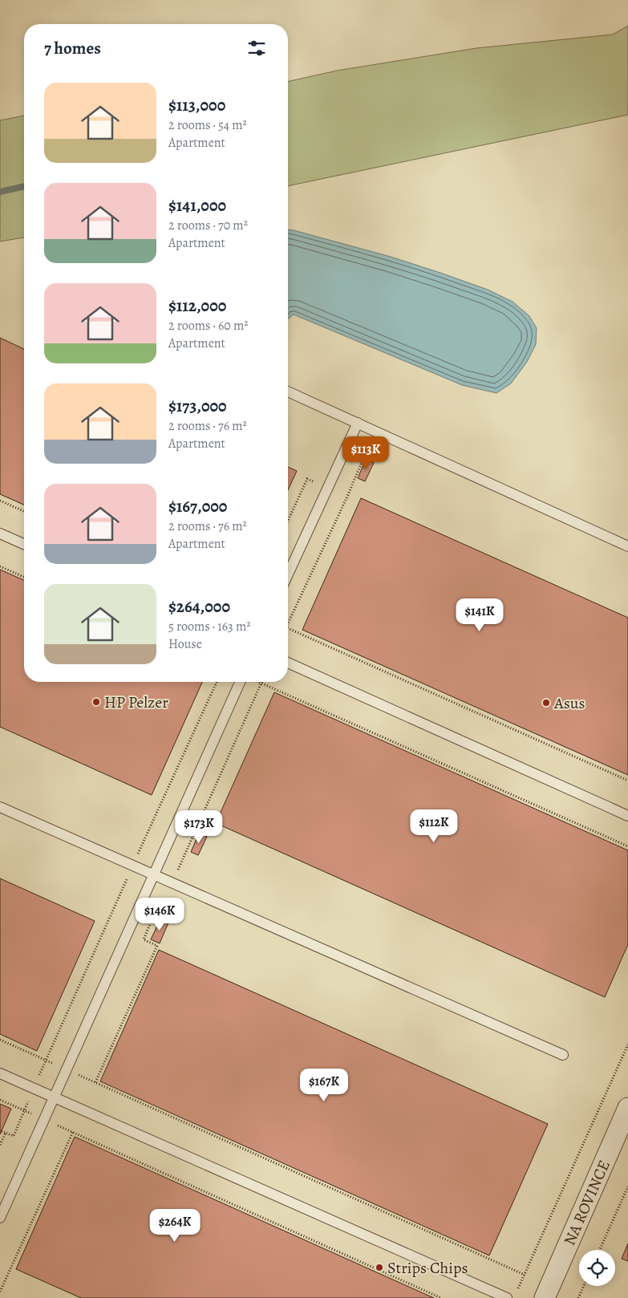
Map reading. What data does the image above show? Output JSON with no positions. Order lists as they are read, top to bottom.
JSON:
{
  "streets": {
    "street": ["NA ROVINCE"]
  },
  "places": ["HP Pelzer", "Asus", "Strips Chips"],
  "page": {
    "heading": "7 homes",
    "list": [
      {
        "name": "$113,000",
        "note": "2 rooms · 54 m² · Apartment"
      },
      {
        "name": "$141,000",
        "note": "2 rooms · 70 m² · Apartment"
      },
      {
        "name": "$112,000",
        "note": "2 rooms · 60 m² · Apartment"
      },
      {
        "name": "$173,000",
        "note": "2 rooms · 76 m² · Apartment"
      },
      {
        "name": "$167,000",
        "note": "2 rooms · 76 m² · Apartment"
      },
      {
        "name": "$264,000",
        "note": "5 rooms · 163 m² · House"
      }
    ],
    "price": [
      "$113K",
      "$141K",
      "$112K",
      "$173K",
      "$146K",
      "$167K",
      "$264K"
    ]
  }
}
